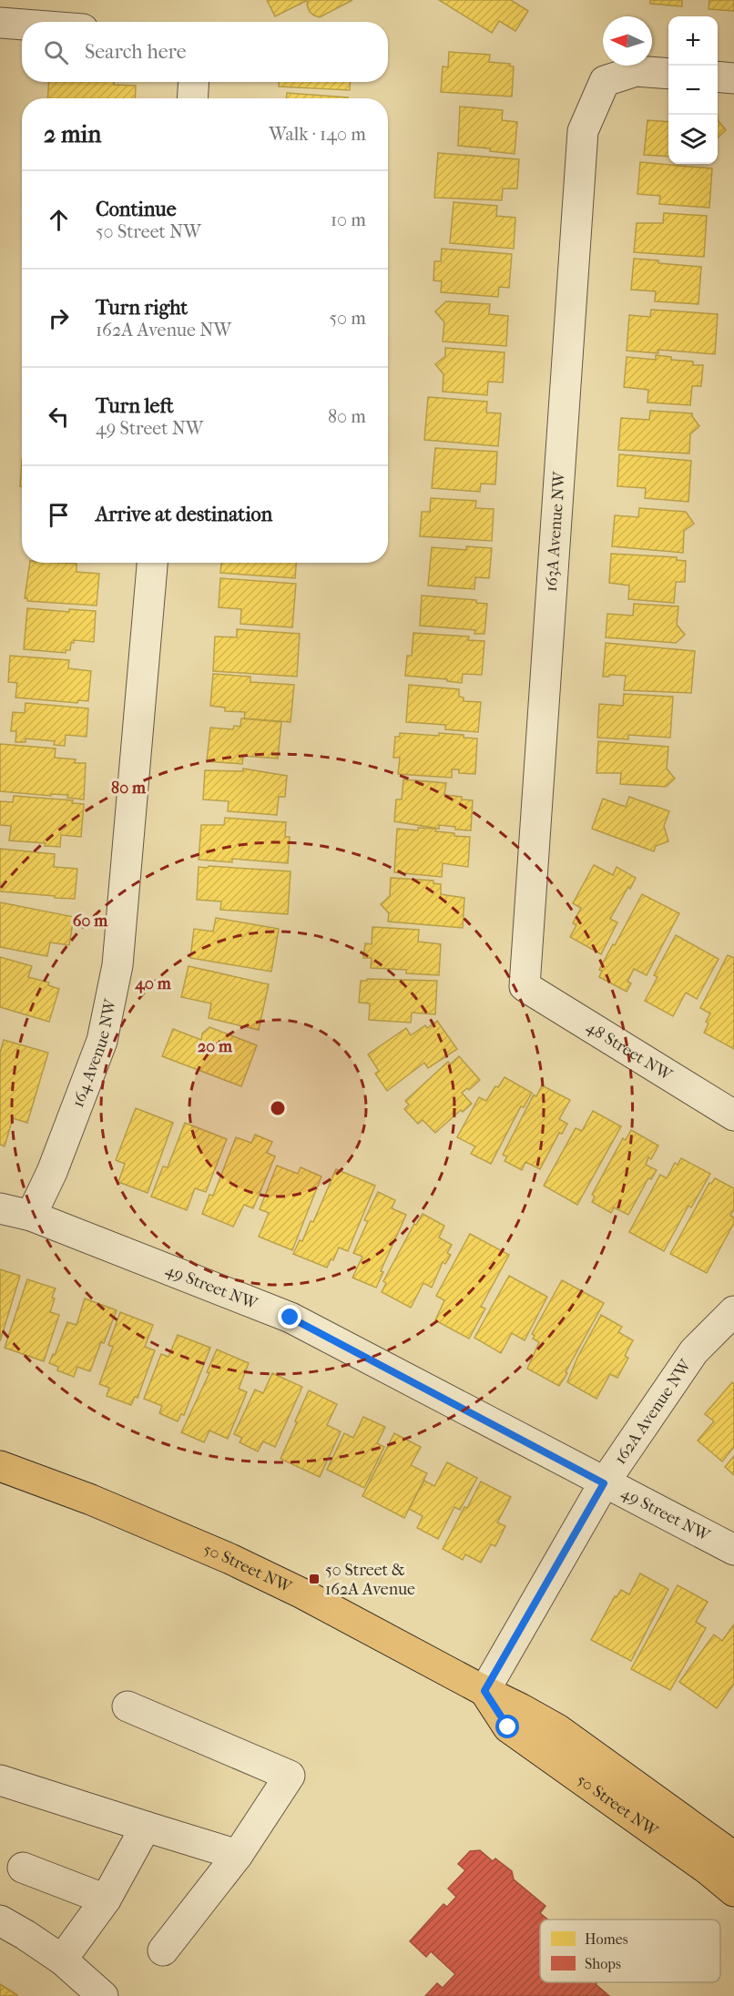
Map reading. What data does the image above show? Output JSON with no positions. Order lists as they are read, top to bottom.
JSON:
{
  "streets": {
    "main road": ["50 Street NW"],
    "street": [
      "163A Avenue NW",
      "48 Street NW",
      "164 Avenue NW",
      "49 Street NW",
      "162A Avenue NW"
    ]
  },
  "crossings": [
    ["163A Avenue NW", "48 Street NW"],
    ["164 Avenue NW", "49 Street NW"],
    ["49 Street NW", "162A Avenue NW"],
    ["162A Avenue NW", "50 Street NW"]
  ],
  "places": {
    "transit": ["50 Street & 162A Avenue"]
  },
  "legend": ["Homes", "Shops"],
  "north": "left",
  "page": {
    "map_buttons": ["+", "−"],
    "search": "Search here",
    "heading": ["2 min", "Walk · 140 m"],
    "list": [
      ["Continue", "50 Street NW", "10 m"],
      ["Turn right", "162A Avenue NW", "50 m"],
      ["Turn left", "49 Street NW", "80 m"],
      "Arrive at destination"
    ]
  },
  "rings": [
    "80 m",
    "60 m",
    "40 m",
    "20 m"
  ]
}
